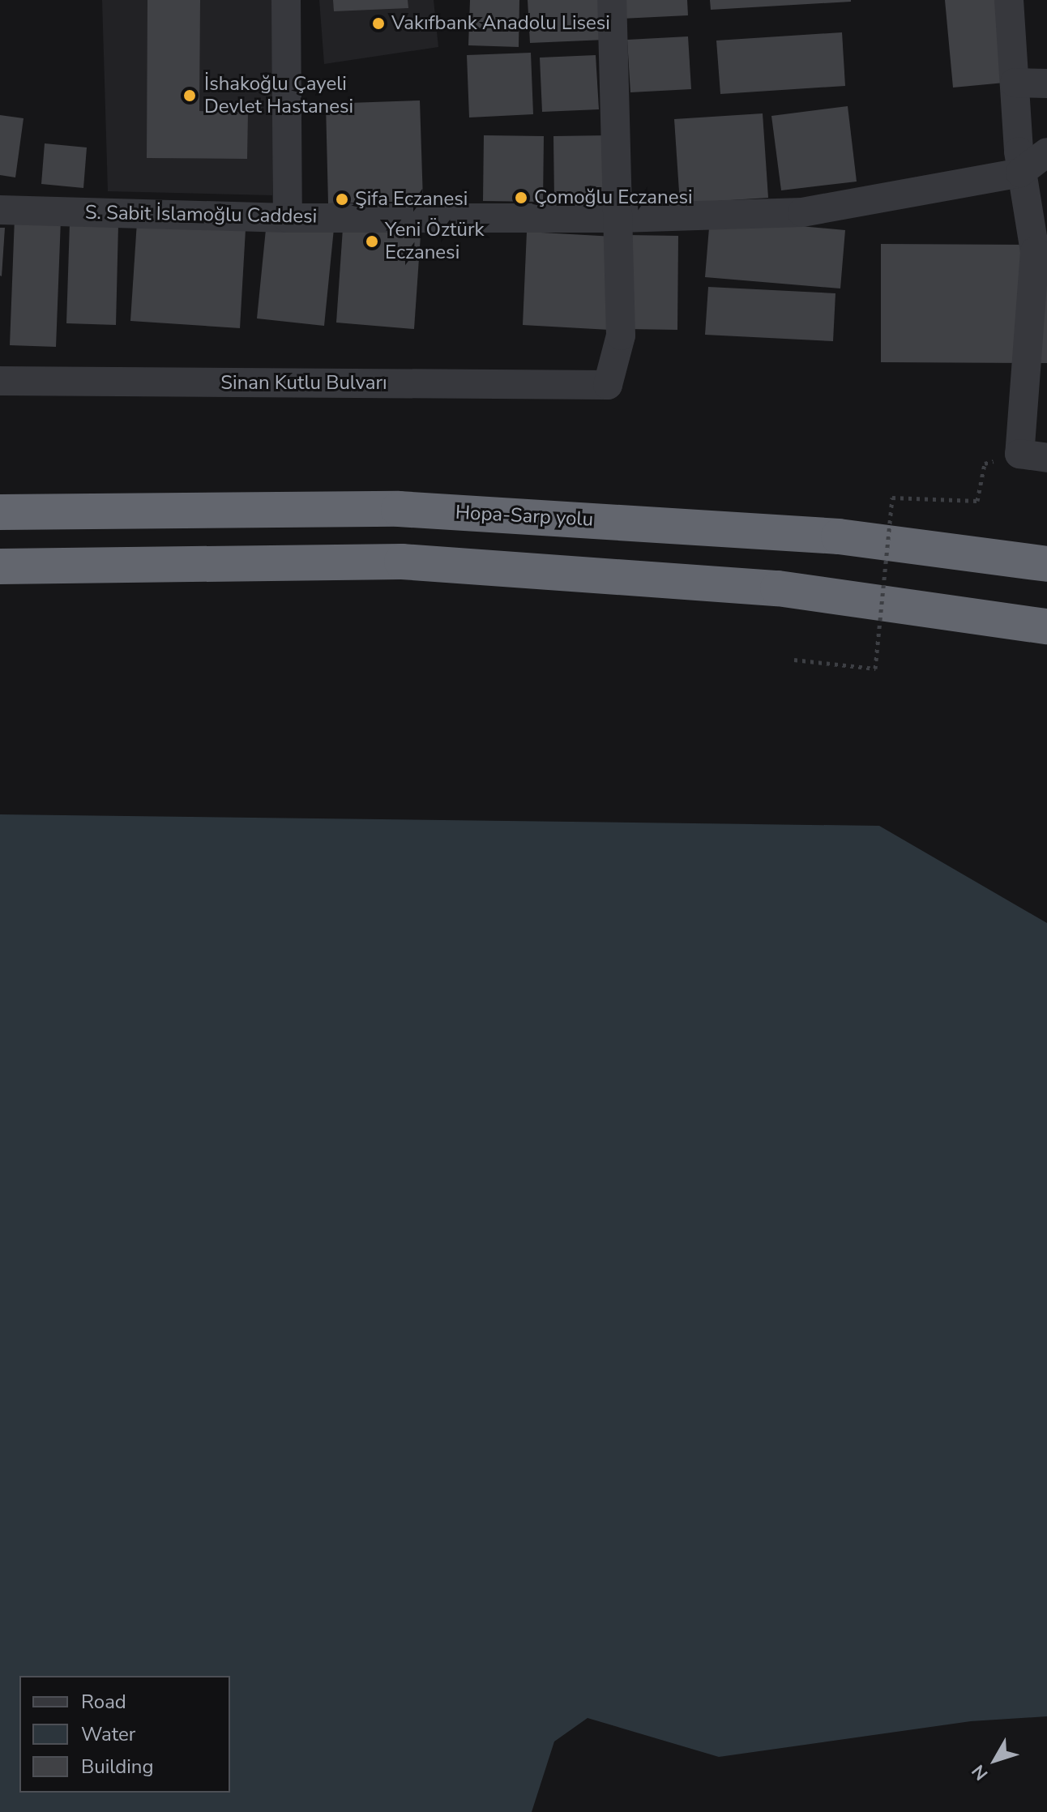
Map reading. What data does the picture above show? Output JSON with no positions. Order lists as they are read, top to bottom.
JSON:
{
  "streets": {
    "highway": ["Hopa-Sarp yolu"],
    "street": ["S. Sabit İslamoğlu Caddesi", "Sinan Kutlu Bulvarı"]
  },
  "crossings": [
    ["S. Sabit İslamoğlu Caddesi", "Sinan Kutlu Bulvarı"]
  ],
  "places": [
    "Vakıfbank Anadolu Lisesi",
    "İshakoğlu Çayeli Devlet Hastanesi",
    "Çomoğlu Eczanesi",
    "Şifa Eczanesi",
    "Yeni Öztürk Eczanesi"
  ],
  "legend": ["Road", "Water", "Building"],
  "north": "bottom left"
}
